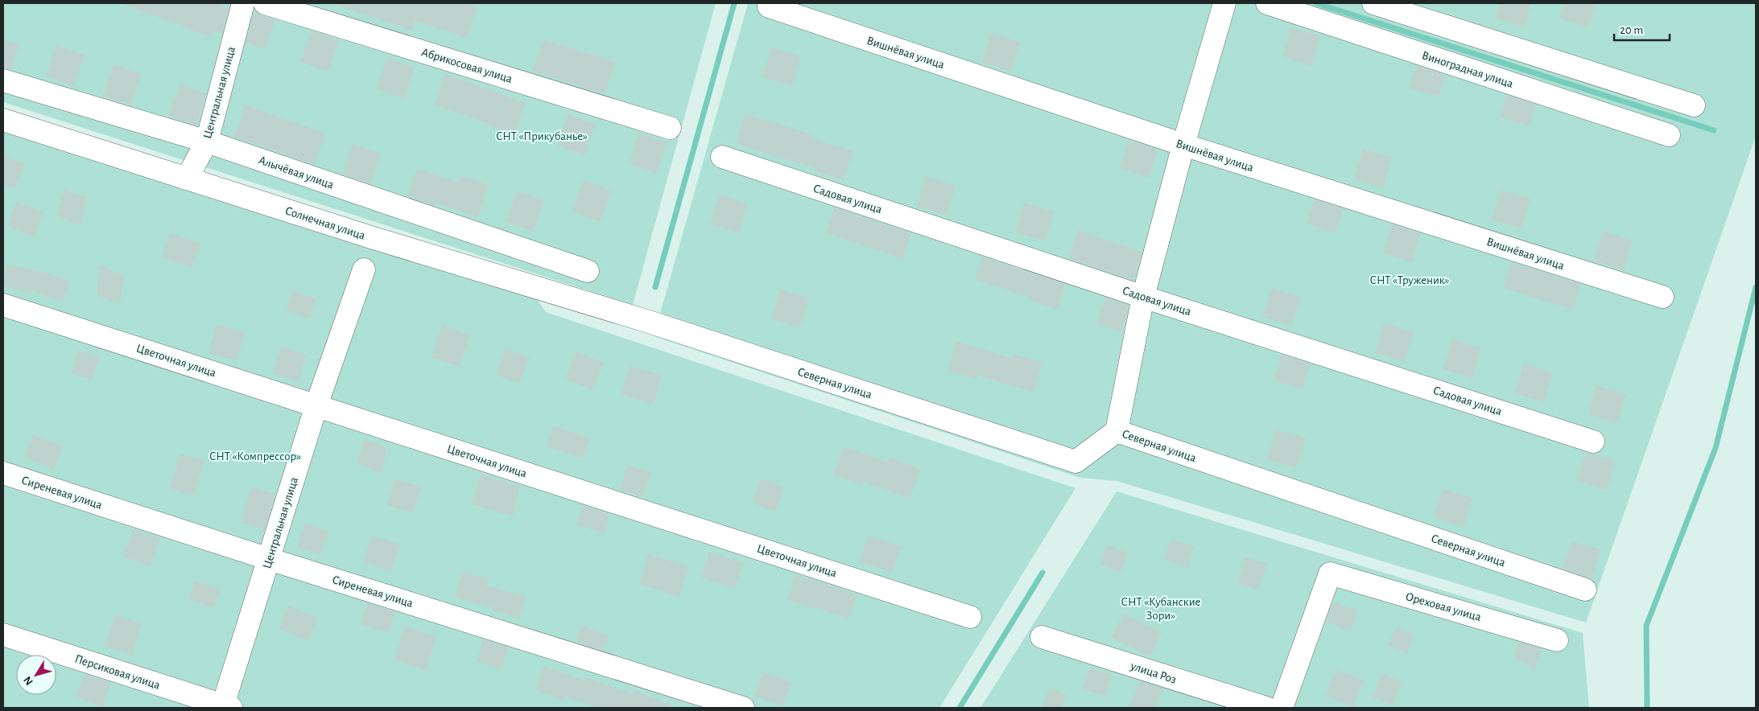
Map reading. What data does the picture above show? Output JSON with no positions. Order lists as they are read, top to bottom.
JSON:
{
  "streets": {
    "street": [
      "Вишнёвая улица",
      "Абрикосовая улица",
      "Виноградная улица",
      "Центральная улица",
      "Алычёвая улица",
      "Садовая улица",
      "Солнечная улица",
      "Цветочная улица",
      "Северная улица",
      "Сиреневая улица",
      "Ореховая улица",
      "Персиковая улица",
      "улица Роз"
    ]
  },
  "crossings": [
    ["Центральная улица", "Алычёвая улица"],
    ["Центральная улица", "Солнечная улица"],
    ["Центральная улица", "Цветочная улица"],
    ["Центральная улица", "Сиреневая улица"],
    ["Центральная улица", "Персиковая улица"],
    ["Солнечная улица", "Северная улица"]
  ],
  "parks": [
    "СНТ «Прикубанье»",
    "СНТ «Труженик»",
    "СНТ «Компрессор»",
    "СНТ «Кубанские Зори»"
  ],
  "scale_bar": "20 m",
  "north": "bottom left"
}
